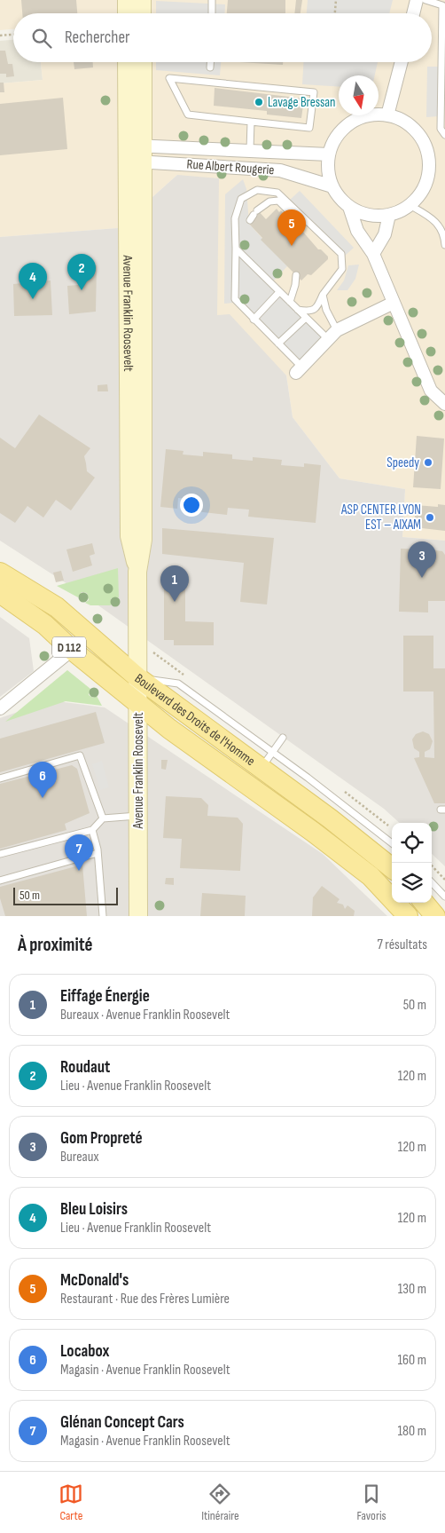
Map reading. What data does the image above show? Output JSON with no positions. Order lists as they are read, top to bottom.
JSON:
{
  "streets": {
    "main road": ["D 112", "Boulevard des Droits de l'Homme"],
    "street": ["Rue Albert Rougerie", "Avenue Franklin Roosevelt"]
  },
  "crossings": [
    ["Rue Albert Rougerie", "Avenue Franklin Roosevelt"],
    ["Avenue Franklin Roosevelt", "D 112"],
    ["Avenue Franklin Roosevelt", "Boulevard des Droits de l'Homme"],
    ["D 112", "Boulevard des Droits de l'Homme"]
  ],
  "places": ["Lavage Bressan", "Speedy", "ASP CENTER LYON EST – AIXAM"],
  "scale_bar": "50 m",
  "north": "bottom",
  "page": {
    "search": "Rechercher",
    "pins": [
      "5",
      "2",
      "4",
      "3",
      "1",
      "6",
      "7"
    ],
    "scale": "50 m",
    "heading": ["À proximité", "7 résultats"],
    "list": [
      {
        "mark": "1",
        "name": "Eiffage Énergie",
        "note": "Bureaux · Avenue Franklin Roosevelt",
        "value": "50 m"
      },
      {
        "mark": "2",
        "name": "Roudaut",
        "note": "Lieu · Avenue Franklin Roosevelt",
        "value": "120 m"
      },
      {
        "mark": "3",
        "name": "Gom Propreté",
        "note": "Bureaux",
        "value": "120 m"
      },
      {
        "mark": "4",
        "name": "Bleu Loisirs",
        "note": "Lieu · Avenue Franklin Roosevelt",
        "value": "120 m"
      },
      {
        "mark": "5",
        "name": "McDonald's",
        "note": "Restaurant · Rue des Frères Lumière",
        "value": "130 m"
      },
      {
        "mark": "6",
        "name": "Locabox",
        "note": "Magasin · Avenue Franklin Roosevelt",
        "value": "160 m"
      },
      {
        "mark": "7",
        "name": "Glénan Concept Cars",
        "note": "Magasin · Avenue Franklin Roosevelt",
        "value": "180 m"
      }
    ],
    "nav": ["Carte", "Itinéraire", "Favoris"]
  }
}
